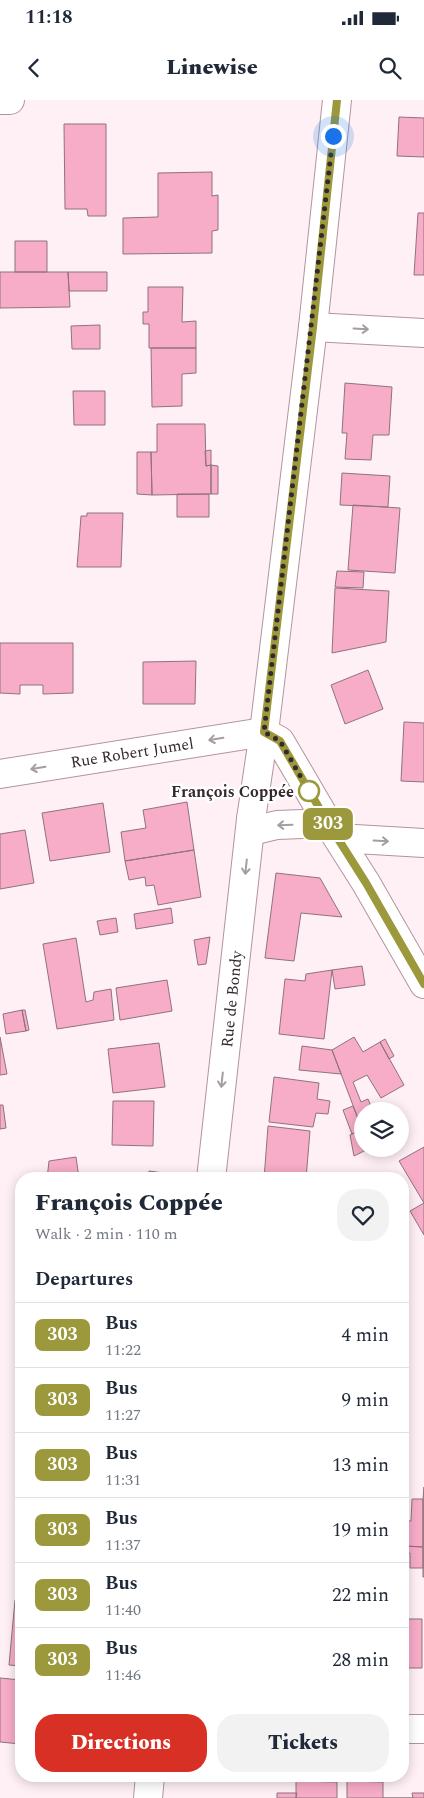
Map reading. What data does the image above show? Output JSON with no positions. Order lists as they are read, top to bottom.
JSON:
{
  "streets": {
    "street": ["Rue Robert Jumel", "Rue de Bondy"]
  },
  "crossings": [
    ["Rue Robert Jumel", "Rue de Bondy"]
  ],
  "one_way": ["Rue Robert Jumel"],
  "places": ["François Coppée"],
  "lines": ["bus line 303"],
  "page": {
    "status": "11:18",
    "header": "Linewise",
    "on_map": "303",
    "heading": [
      ["François Coppée", "Walk · 2 min · 110 m"],
      "Departures"
    ],
    "list": [
      {
        "mark": "303",
        "name": "Bus",
        "note": "11:22",
        "value": "4 min"
      },
      {
        "mark": "303",
        "name": "Bus",
        "note": "11:27",
        "value": "9 min"
      },
      {
        "mark": "303",
        "name": "Bus",
        "note": "11:31",
        "value": "13 min"
      },
      {
        "mark": "303",
        "name": "Bus",
        "note": "11:37",
        "value": "19 min"
      },
      {
        "mark": "303",
        "name": "Bus",
        "note": "11:40",
        "value": "22 min"
      },
      {
        "mark": "303",
        "name": "Bus",
        "note": "11:46",
        "value": "28 min"
      }
    ],
    "buttons": ["Directions", "Tickets"]
  }
}
